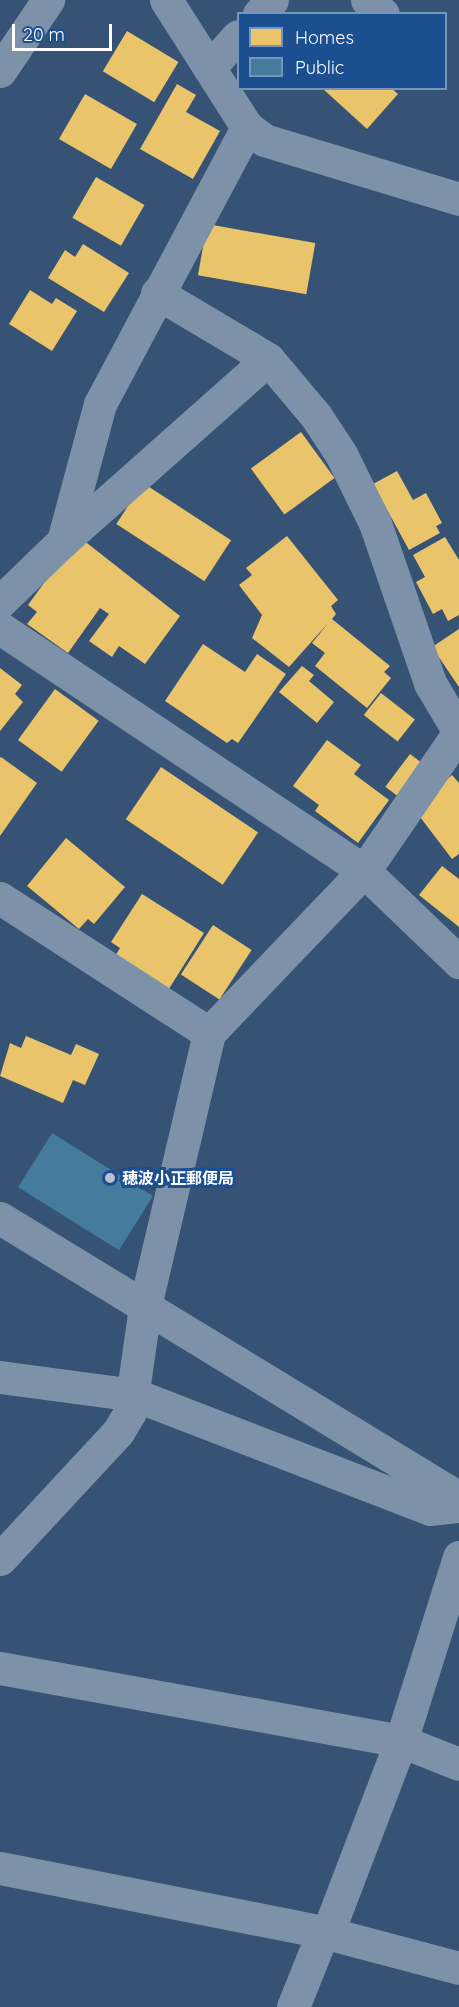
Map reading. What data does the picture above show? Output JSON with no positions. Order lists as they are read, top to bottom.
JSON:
{
  "places": ["穂波小正郵便局"],
  "legend": ["Homes", "Public"],
  "scale_bar": "20 m"
}
